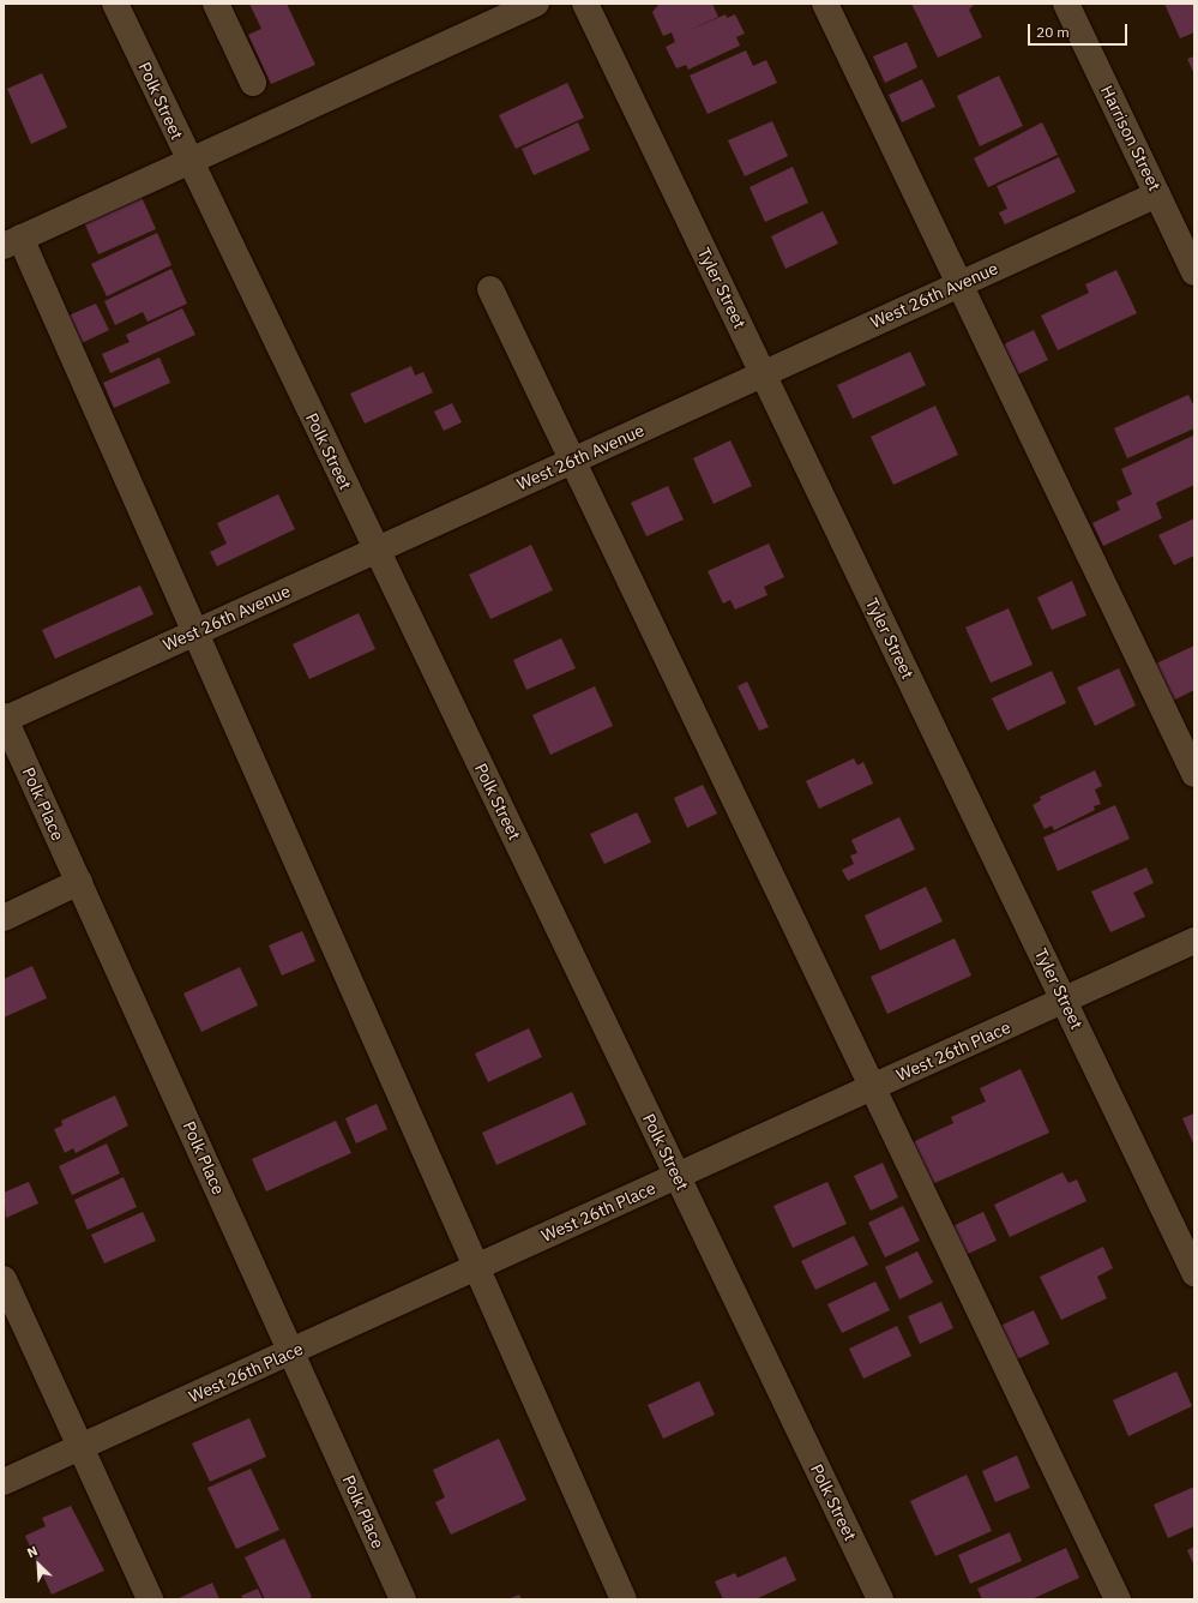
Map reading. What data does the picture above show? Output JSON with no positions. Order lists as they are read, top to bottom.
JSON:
{
  "streets": {
    "street": [
      "Polk Street",
      "Harrison Street",
      "Tyler Street",
      "West 26th Avenue",
      "Polk Place",
      "West 26th Place"
    ]
  },
  "crossings": [
    ["Polk Street", "West 26th Avenue"],
    ["Polk Street", "West 26th Place"],
    ["Harrison Street", "West 26th Avenue"],
    ["Tyler Street", "West 26th Avenue"],
    ["Tyler Street", "West 26th Place"],
    ["West 26th Avenue", "Polk Place"],
    ["Polk Place", "West 26th Place"]
  ],
  "scale_bar": "20 m",
  "north": "top left"
}
